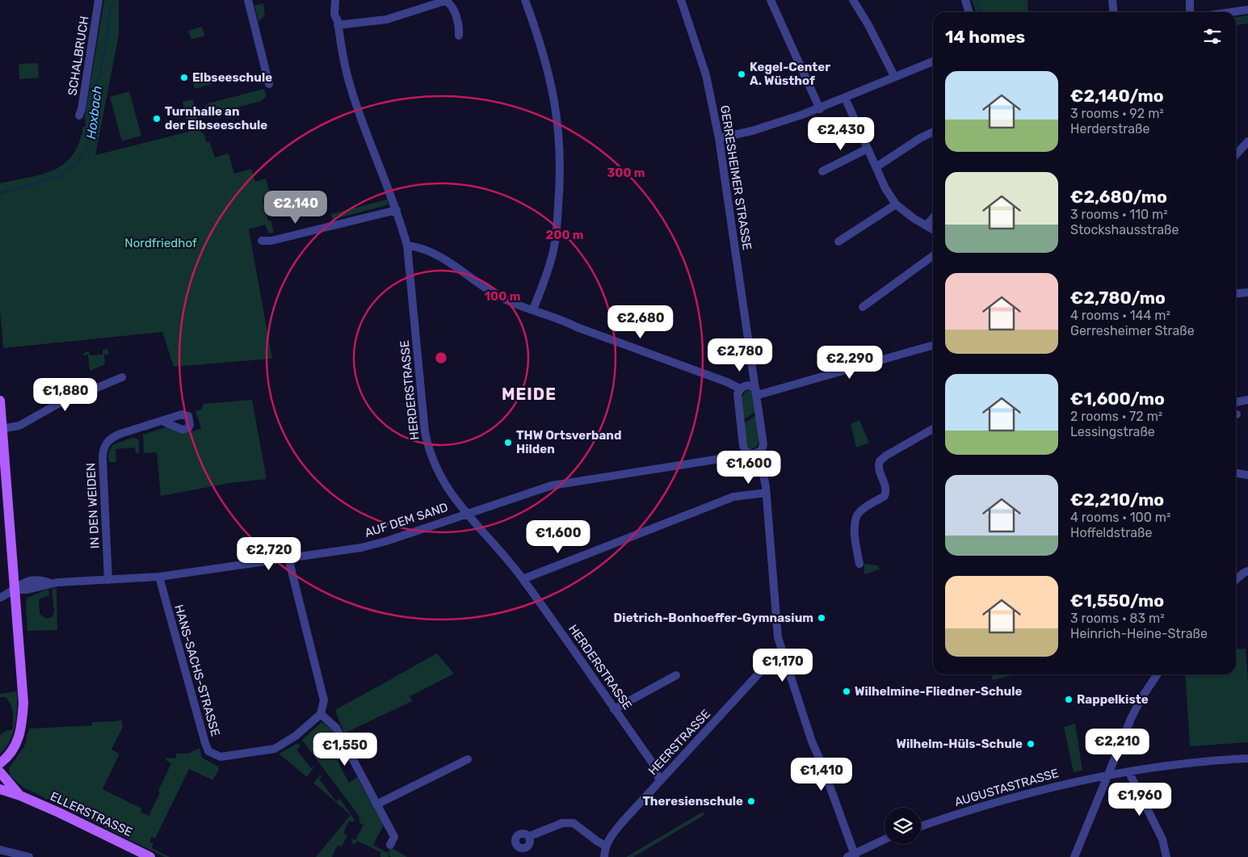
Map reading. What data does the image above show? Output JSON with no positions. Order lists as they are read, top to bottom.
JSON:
{
  "streets": {
    "main road": ["ELLERSTRASSE"],
    "street": [
      "SCHALBRUCH",
      "GERRESHEIMER STRASSE",
      "HERDERSTRASSE",
      "IN DEN WEIDEN",
      "AUF DEM SAND",
      "HANS-SACHS-STRASSE",
      "HEERSTRASSE",
      "AUGUSTASTRASSE"
    ]
  },
  "crossings": [
    ["GERRESHEIMER STRASSE", "AUF DEM SAND"],
    ["GERRESHEIMER STRASSE", "HEERSTRASSE"],
    ["HERDERSTRASSE", "AUF DEM SAND"],
    ["HERDERSTRASSE", "HEERSTRASSE"],
    ["IN DEN WEIDEN", "AUF DEM SAND"],
    ["AUF DEM SAND", "HANS-SACHS-STRASSE"]
  ],
  "districts": ["MEIDE"],
  "water": ["Hoxbach"],
  "parks": ["Nordfriedhof"],
  "places": [
    "Kegel-Center A. Wüsthof",
    "Elbseeschule",
    "Turnhalle an der Elbseeschule",
    "THW Ortsverband Hilden",
    "Dietrich-Bonhoeffer-Gymnasium",
    "Wilhelmine-Fliedner-Schule",
    "Rappelkiste",
    "Wilhelm-Hüls-Schule",
    "Theresienschule"
  ],
  "page": {
    "heading": "14 homes",
    "list": [
      {
        "name": "€2,140/mo",
        "note": "3 rooms · 92 m² · Herderstraße"
      },
      {
        "name": "€2,680/mo",
        "note": "3 rooms · 110 m² · Stockshausstraße"
      },
      {
        "name": "€2,780/mo",
        "note": "4 rooms · 144 m² · Gerresheimer Straße"
      },
      {
        "name": "€1,600/mo",
        "note": "2 rooms · 72 m² · Lessingstraße"
      },
      {
        "name": "€2,210/mo",
        "note": "4 rooms · 100 m² · Hoffeldstraße"
      },
      {
        "name": "€1,550/mo",
        "note": "3 rooms · 83 m² · Heinrich-Heine-Straße"
      }
    ],
    "price": [
      "€2,430",
      "€2,140",
      "€2,680",
      "€2,780",
      "€2,290",
      "€1,880",
      "€1,600",
      "€1,600",
      "€2,720",
      "€1,170",
      "€2,210",
      "€1,550",
      "€1,410",
      "€1,960"
    ]
  },
  "rings": ["300 m", "200 m", "100 m"]
}
